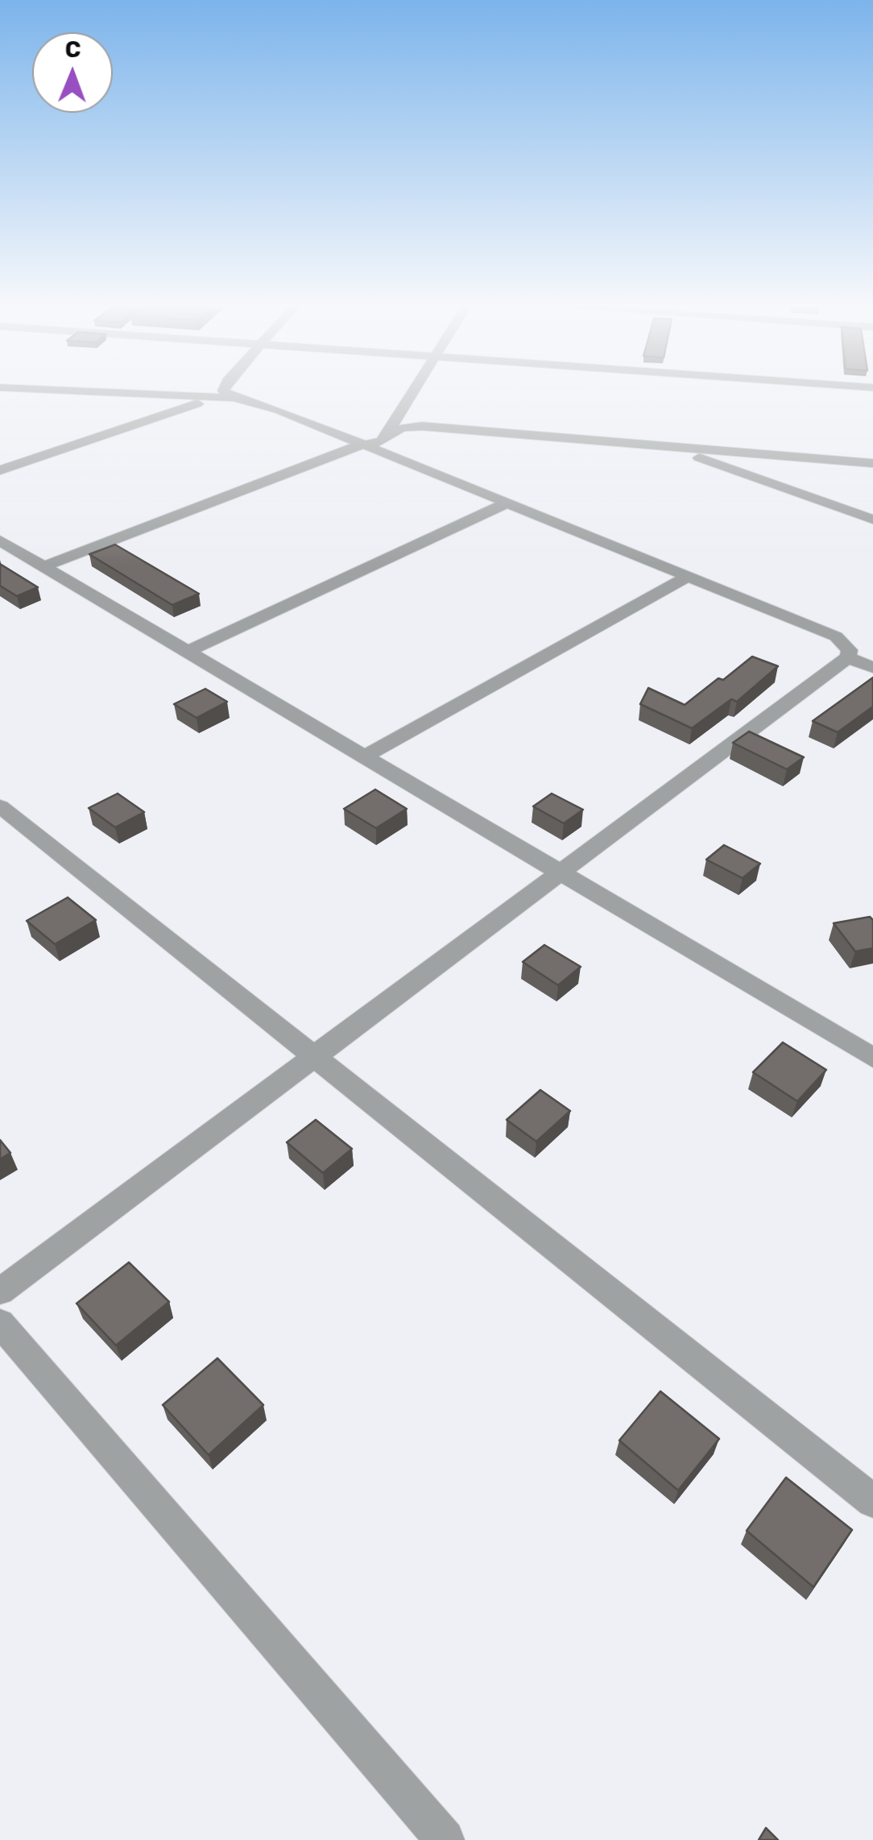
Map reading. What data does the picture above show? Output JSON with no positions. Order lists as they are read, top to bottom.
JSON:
{
  "north": "top"
}
